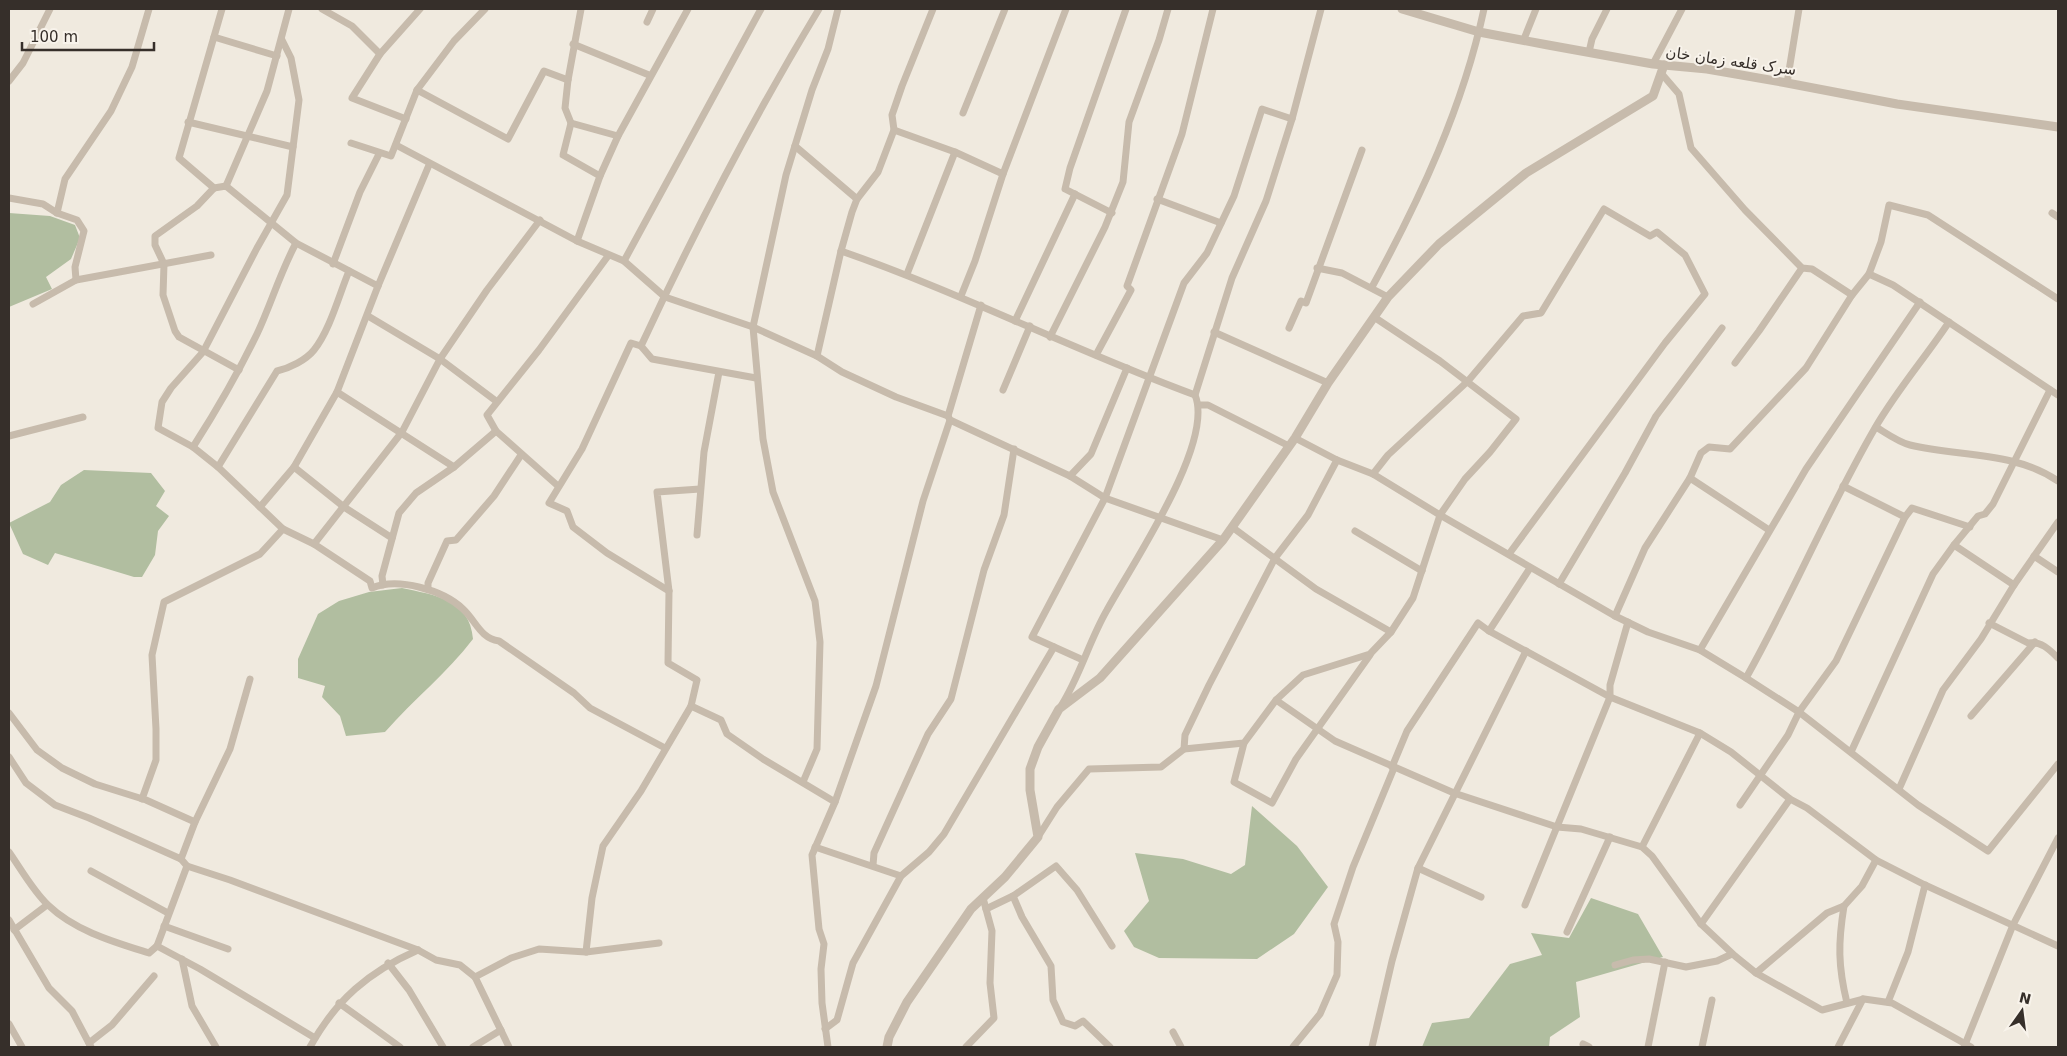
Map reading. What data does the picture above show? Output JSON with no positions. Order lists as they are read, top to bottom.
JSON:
{
  "streets": {
    "street": ["سرک قلعه زمان خان"]
  },
  "scale_bar": "100 m",
  "north": "top"
}
